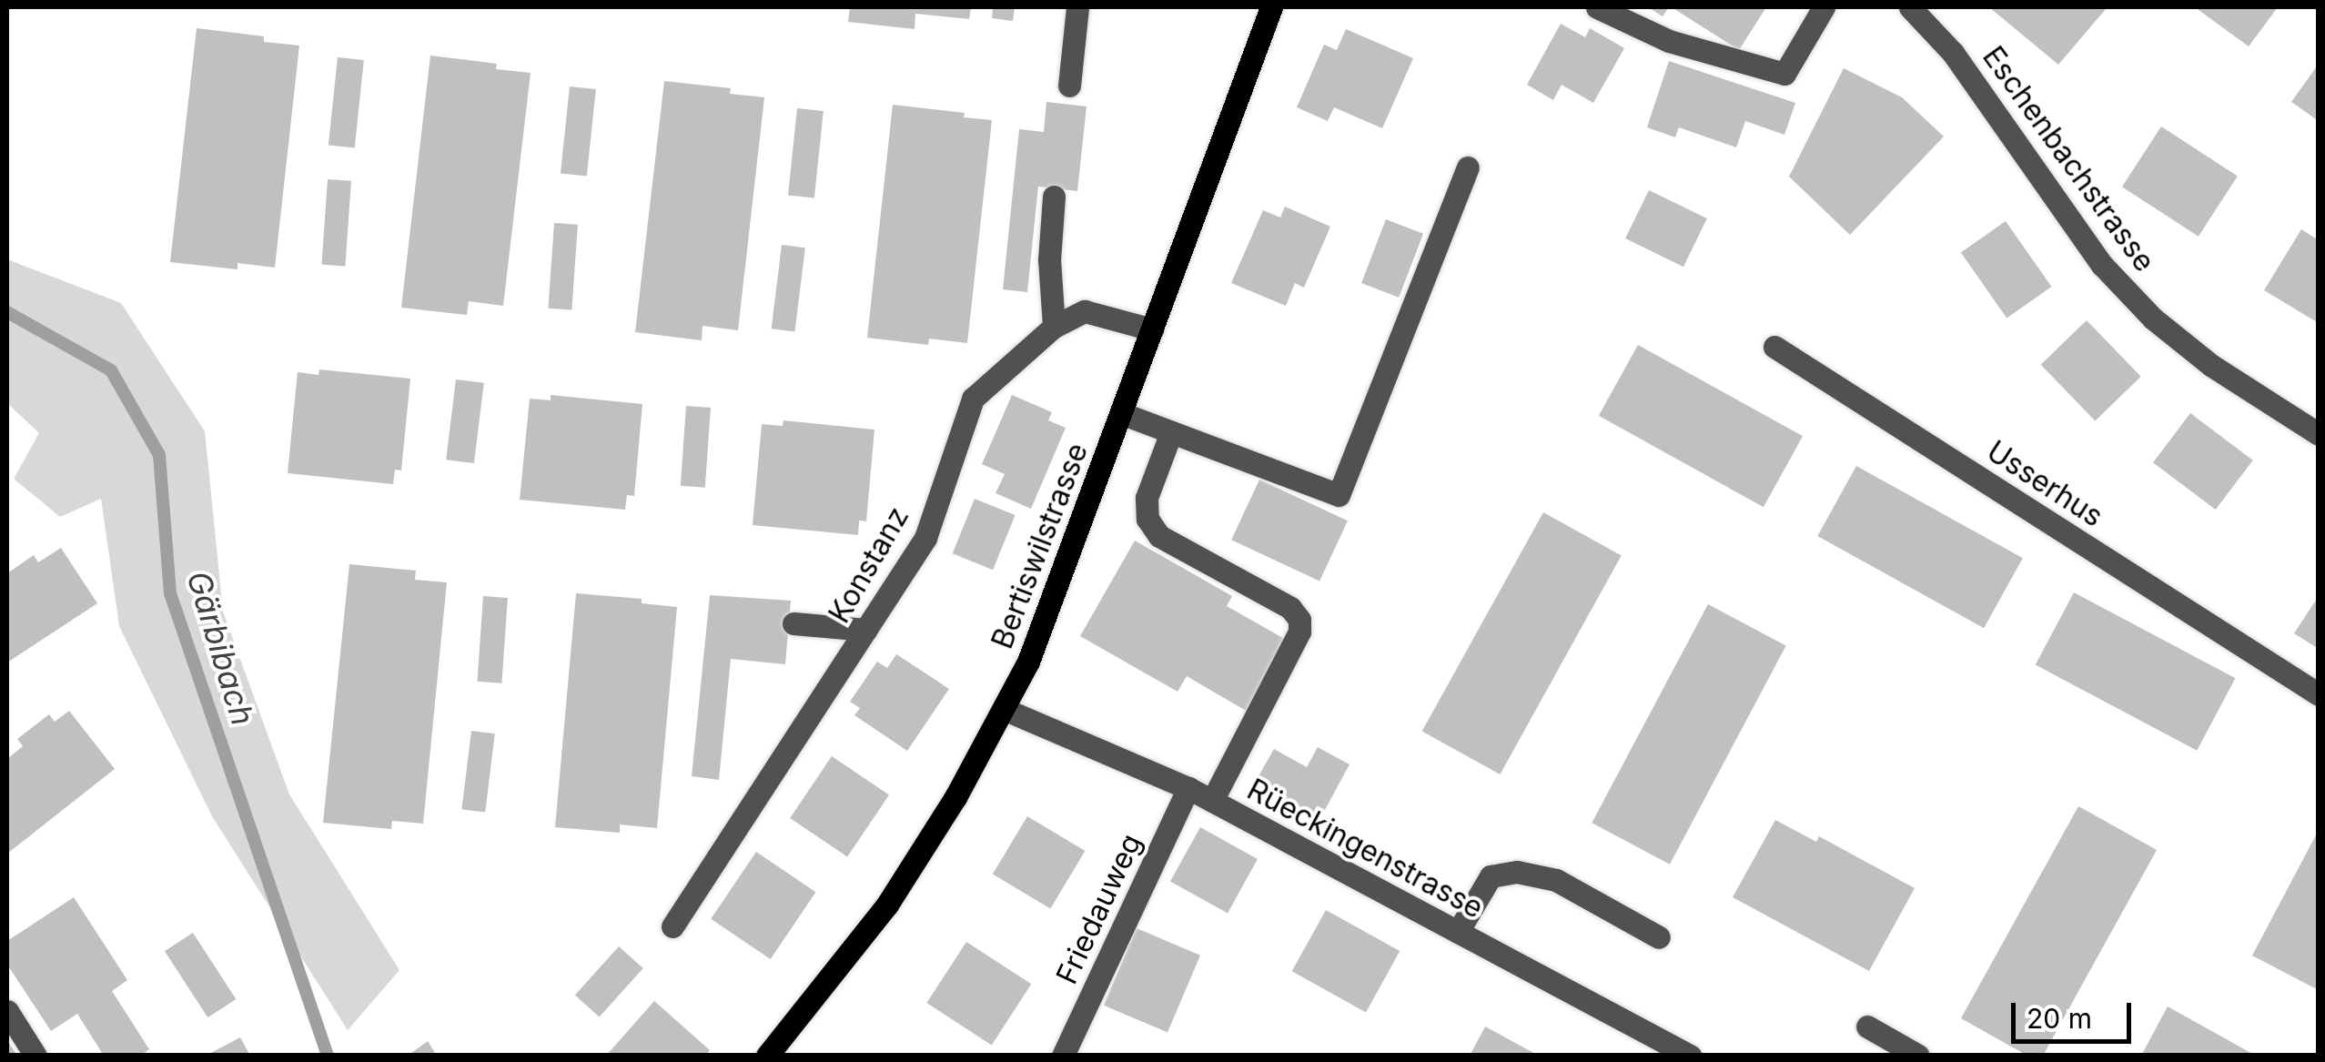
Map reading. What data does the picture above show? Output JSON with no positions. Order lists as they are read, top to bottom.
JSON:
{
  "streets": {
    "main road": ["Bertiswilstrasse"],
    "street": [
      "Eschenbachstrasse",
      "Usserhus",
      "Konstanz",
      "Rüeckingenstrasse",
      "Friedauweg"
    ]
  },
  "crossings": [
    ["Bertiswilstrasse", "Konstanz"],
    ["Bertiswilstrasse", "Rüeckingenstrasse"],
    ["Rüeckingenstrasse", "Friedauweg"]
  ],
  "water": ["Gärbibach"],
  "scale_bar": "20 m"
}
